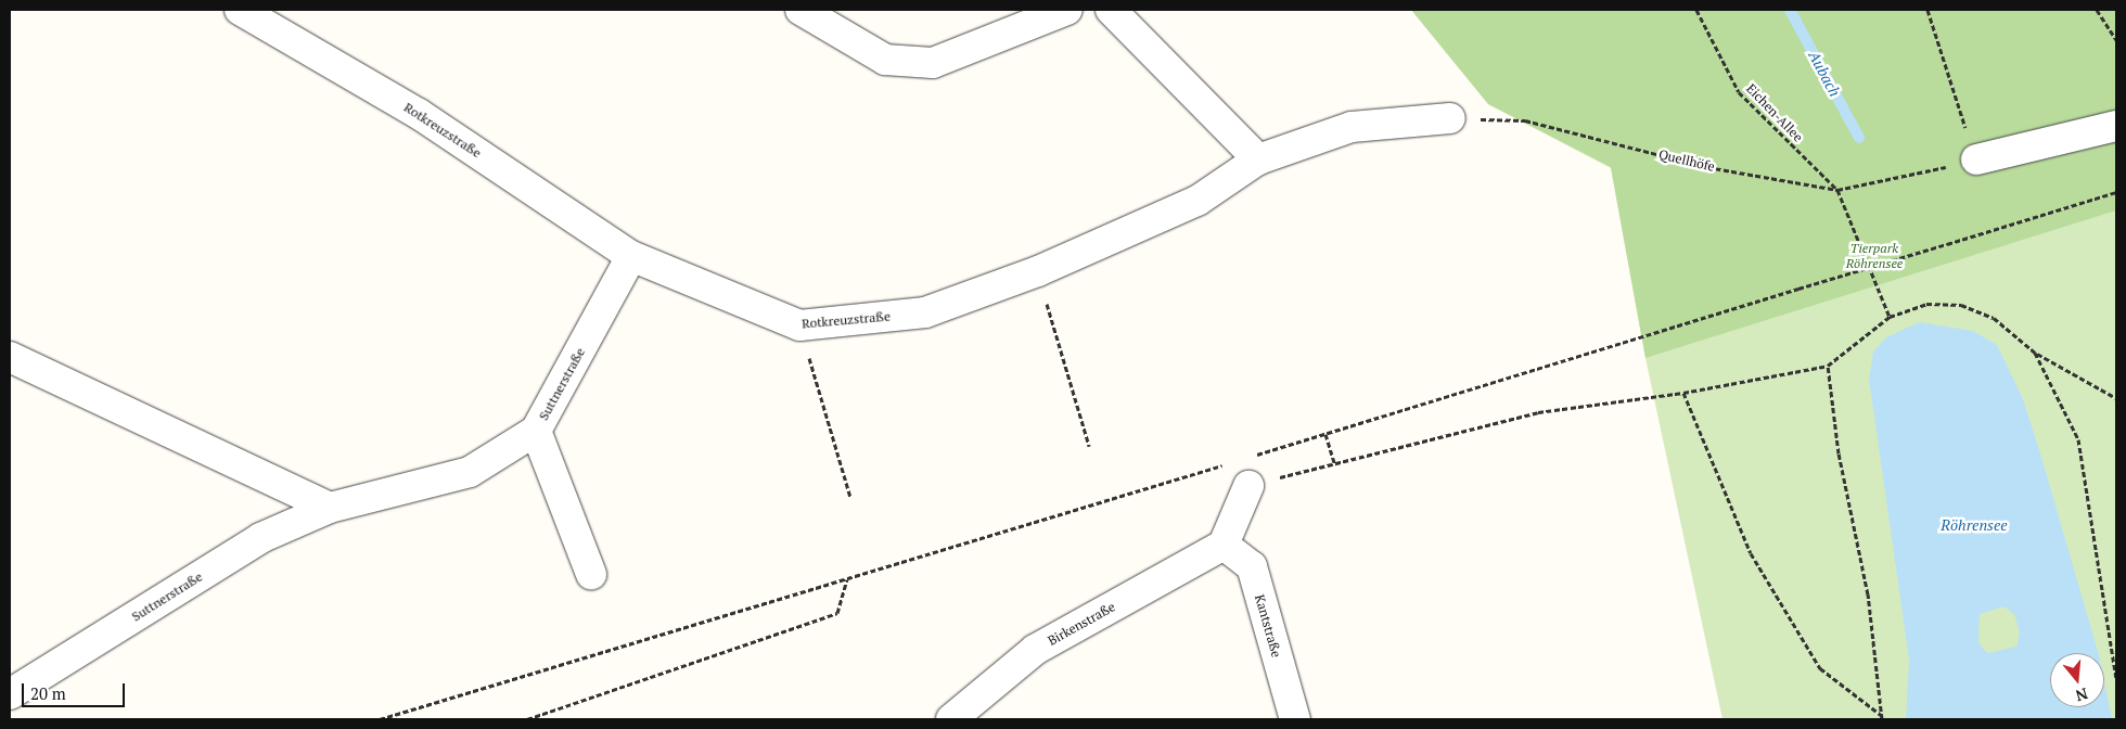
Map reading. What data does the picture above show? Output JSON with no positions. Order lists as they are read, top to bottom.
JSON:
{
  "streets": {
    "street": [
      "Rotkreuzstraße",
      "Suttnerstraße",
      "Birkenstraße",
      "Kantstraße"
    ],
    "path": ["Eichen-Allee", "Quellhöfe"]
  },
  "crossings": [
    ["Eichen-Allee", "Quellhöfe"],
    ["Rotkreuzstraße", "Suttnerstraße"],
    ["Birkenstraße", "Kantstraße"]
  ],
  "water": ["Aubach", "Röhrensee"],
  "parks": ["Tierpark Röhrensee"],
  "scale_bar": "20 m",
  "north": "bottom"
}
